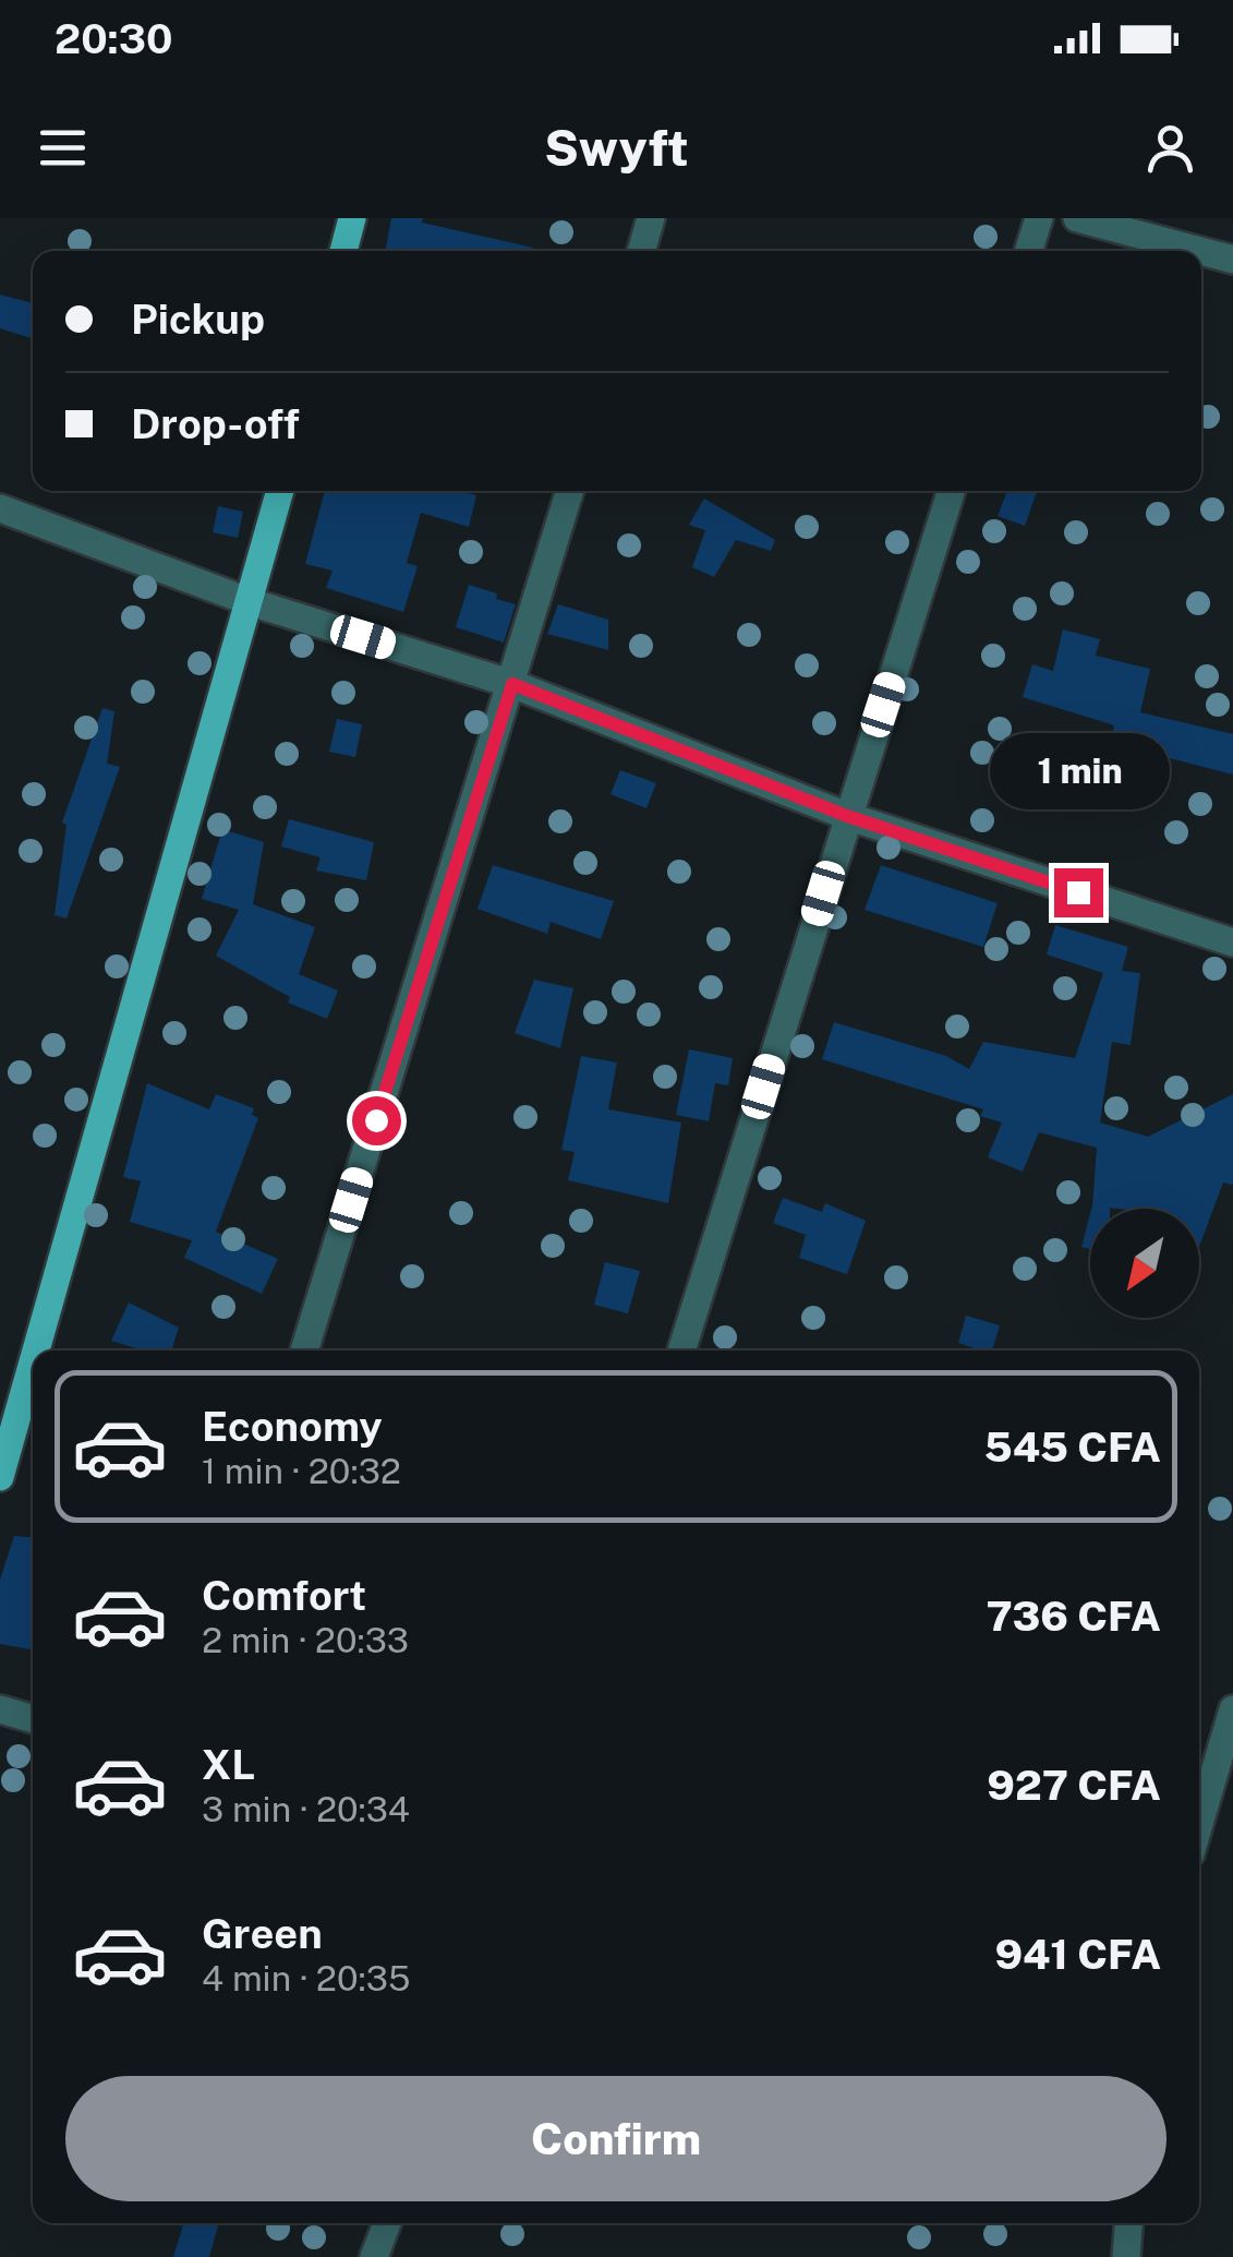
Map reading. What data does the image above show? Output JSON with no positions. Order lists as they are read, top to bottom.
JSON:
{
  "north": "bottom left",
  "page": {
    "status": "20:30",
    "header": "Swyft",
    "banner": ["Pickup", "Drop-off"],
    "bubble": "1 min",
    "list": [
      {
        "name": "Economy",
        "note": "1 min · 20:32",
        "value": "545 CFA"
      },
      {
        "name": "Comfort",
        "note": "2 min · 20:33",
        "value": "736 CFA"
      },
      {
        "name": "XL",
        "note": "3 min · 20:34",
        "value": "927 CFA"
      },
      {
        "name": "Green",
        "note": "4 min · 20:35",
        "value": "941 CFA"
      }
    ],
    "buttons": "Confirm"
  }
}
